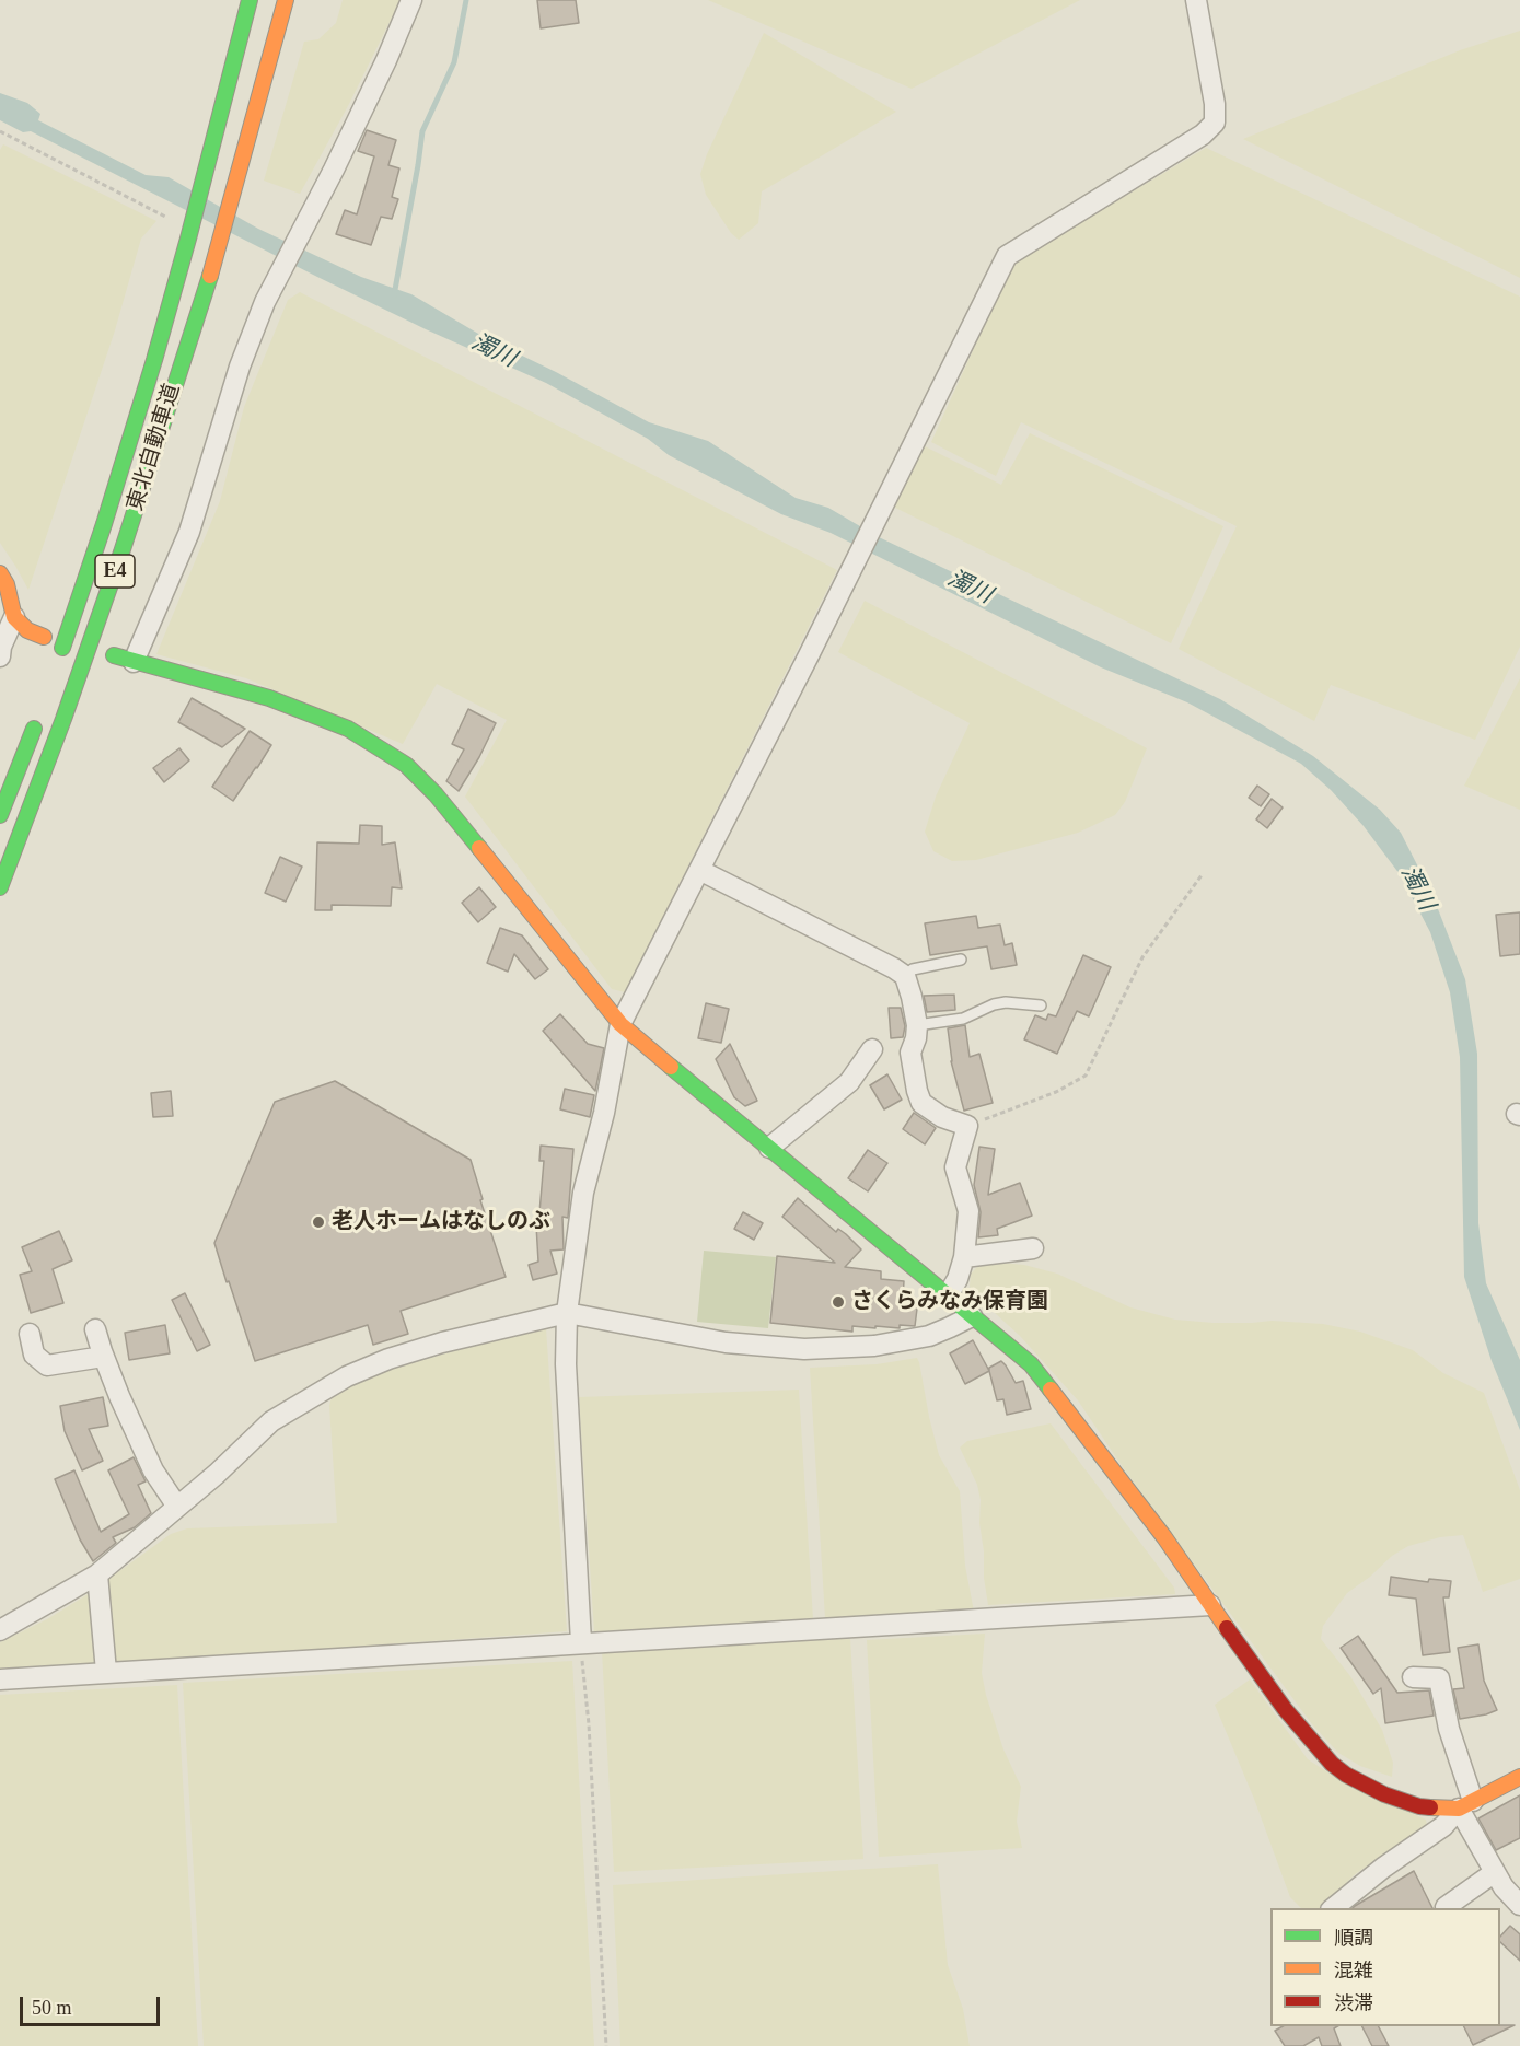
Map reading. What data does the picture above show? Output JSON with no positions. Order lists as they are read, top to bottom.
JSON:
{
  "streets": {
    "main road": ["東北自動車道", "E4"]
  },
  "water": ["濁川"],
  "places": ["老人ホームはなしのぶ", "さくらみなみ保育園"],
  "legend": ["順調", "混雑", "渋滞"],
  "scale_bar": "50 m"
}
